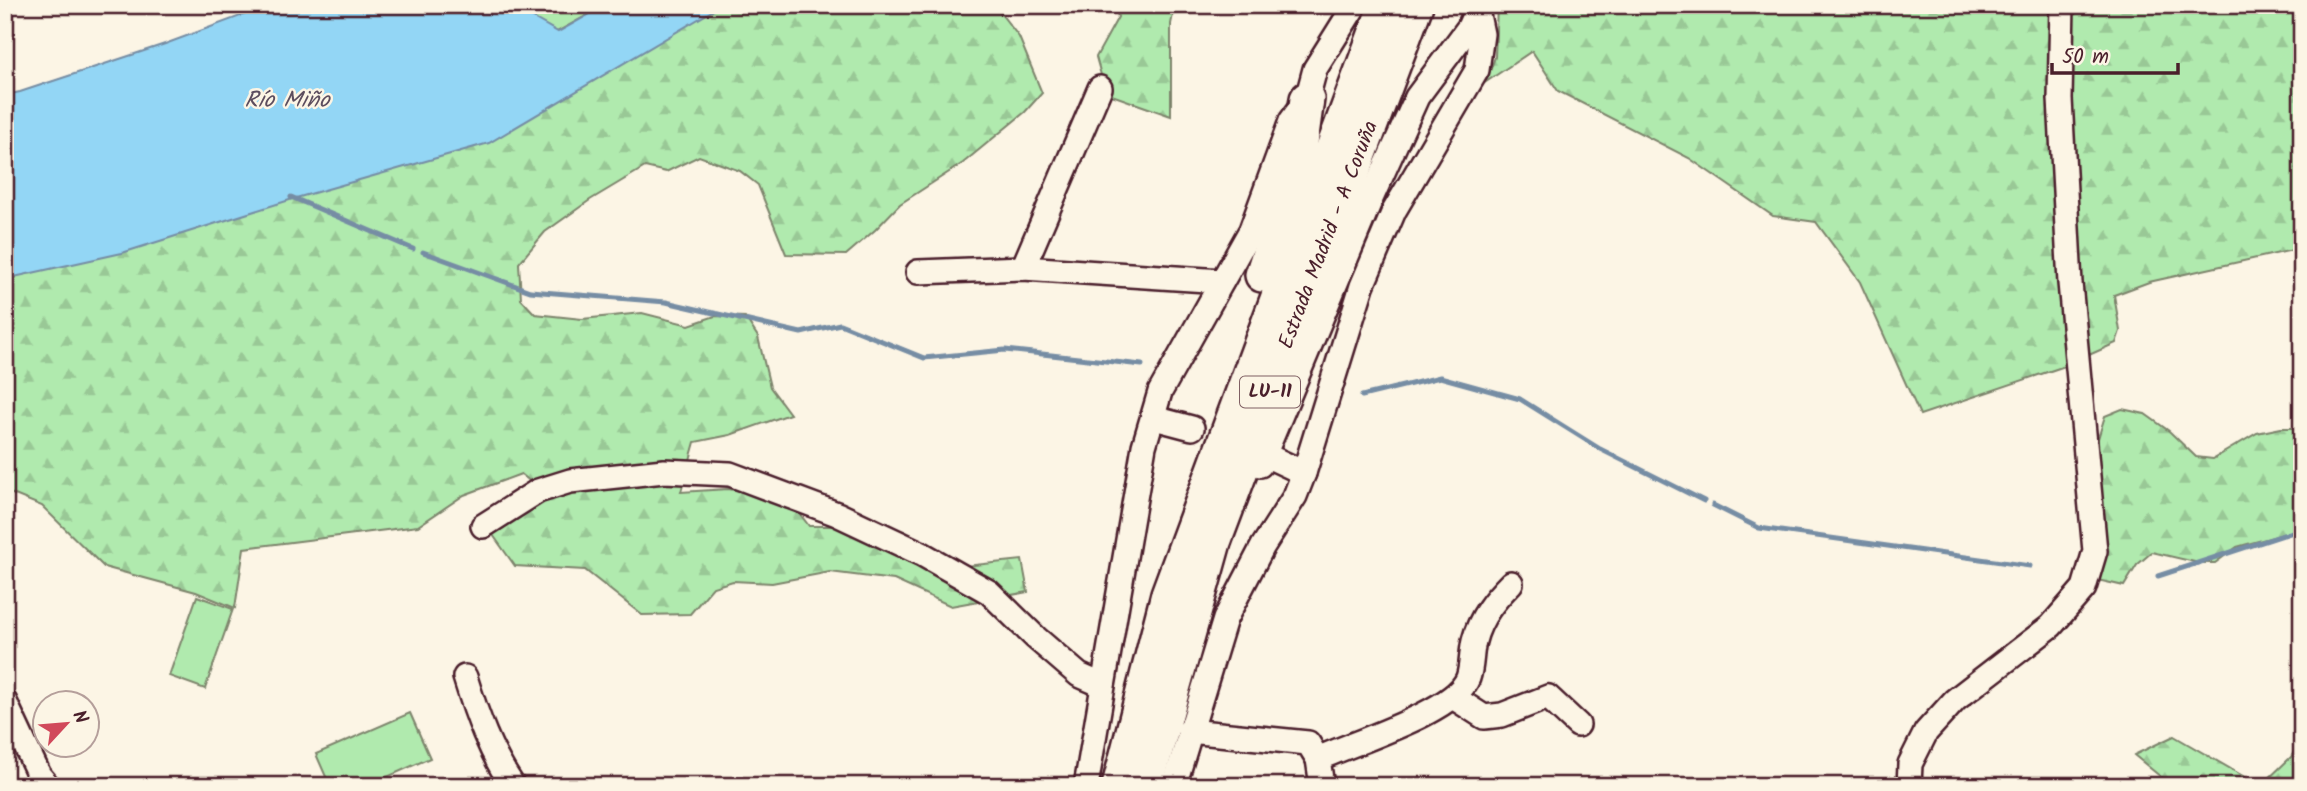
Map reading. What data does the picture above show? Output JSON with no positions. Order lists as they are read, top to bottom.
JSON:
{
  "streets": {
    "highway": ["Estrada Madrid - A Coruña", "LU-11"]
  },
  "water": ["Río Miño"],
  "scale_bar": "50 m",
  "north": "top right"
}
